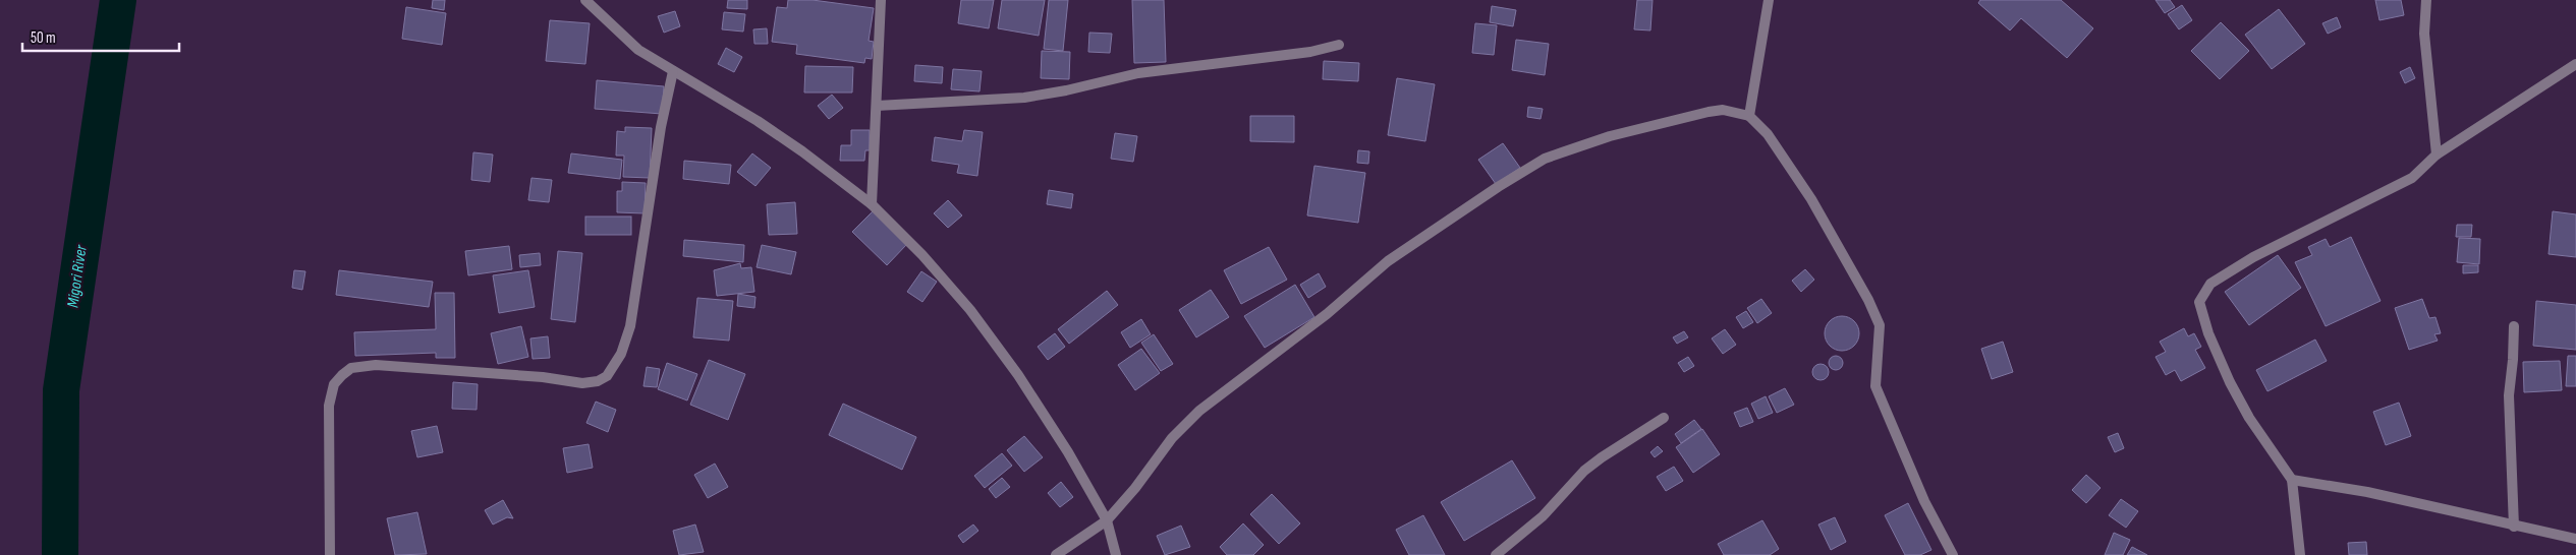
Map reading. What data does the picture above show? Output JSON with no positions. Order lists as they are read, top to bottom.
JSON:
{
  "water": ["Migori River"],
  "scale_bar": "50 m"
}
